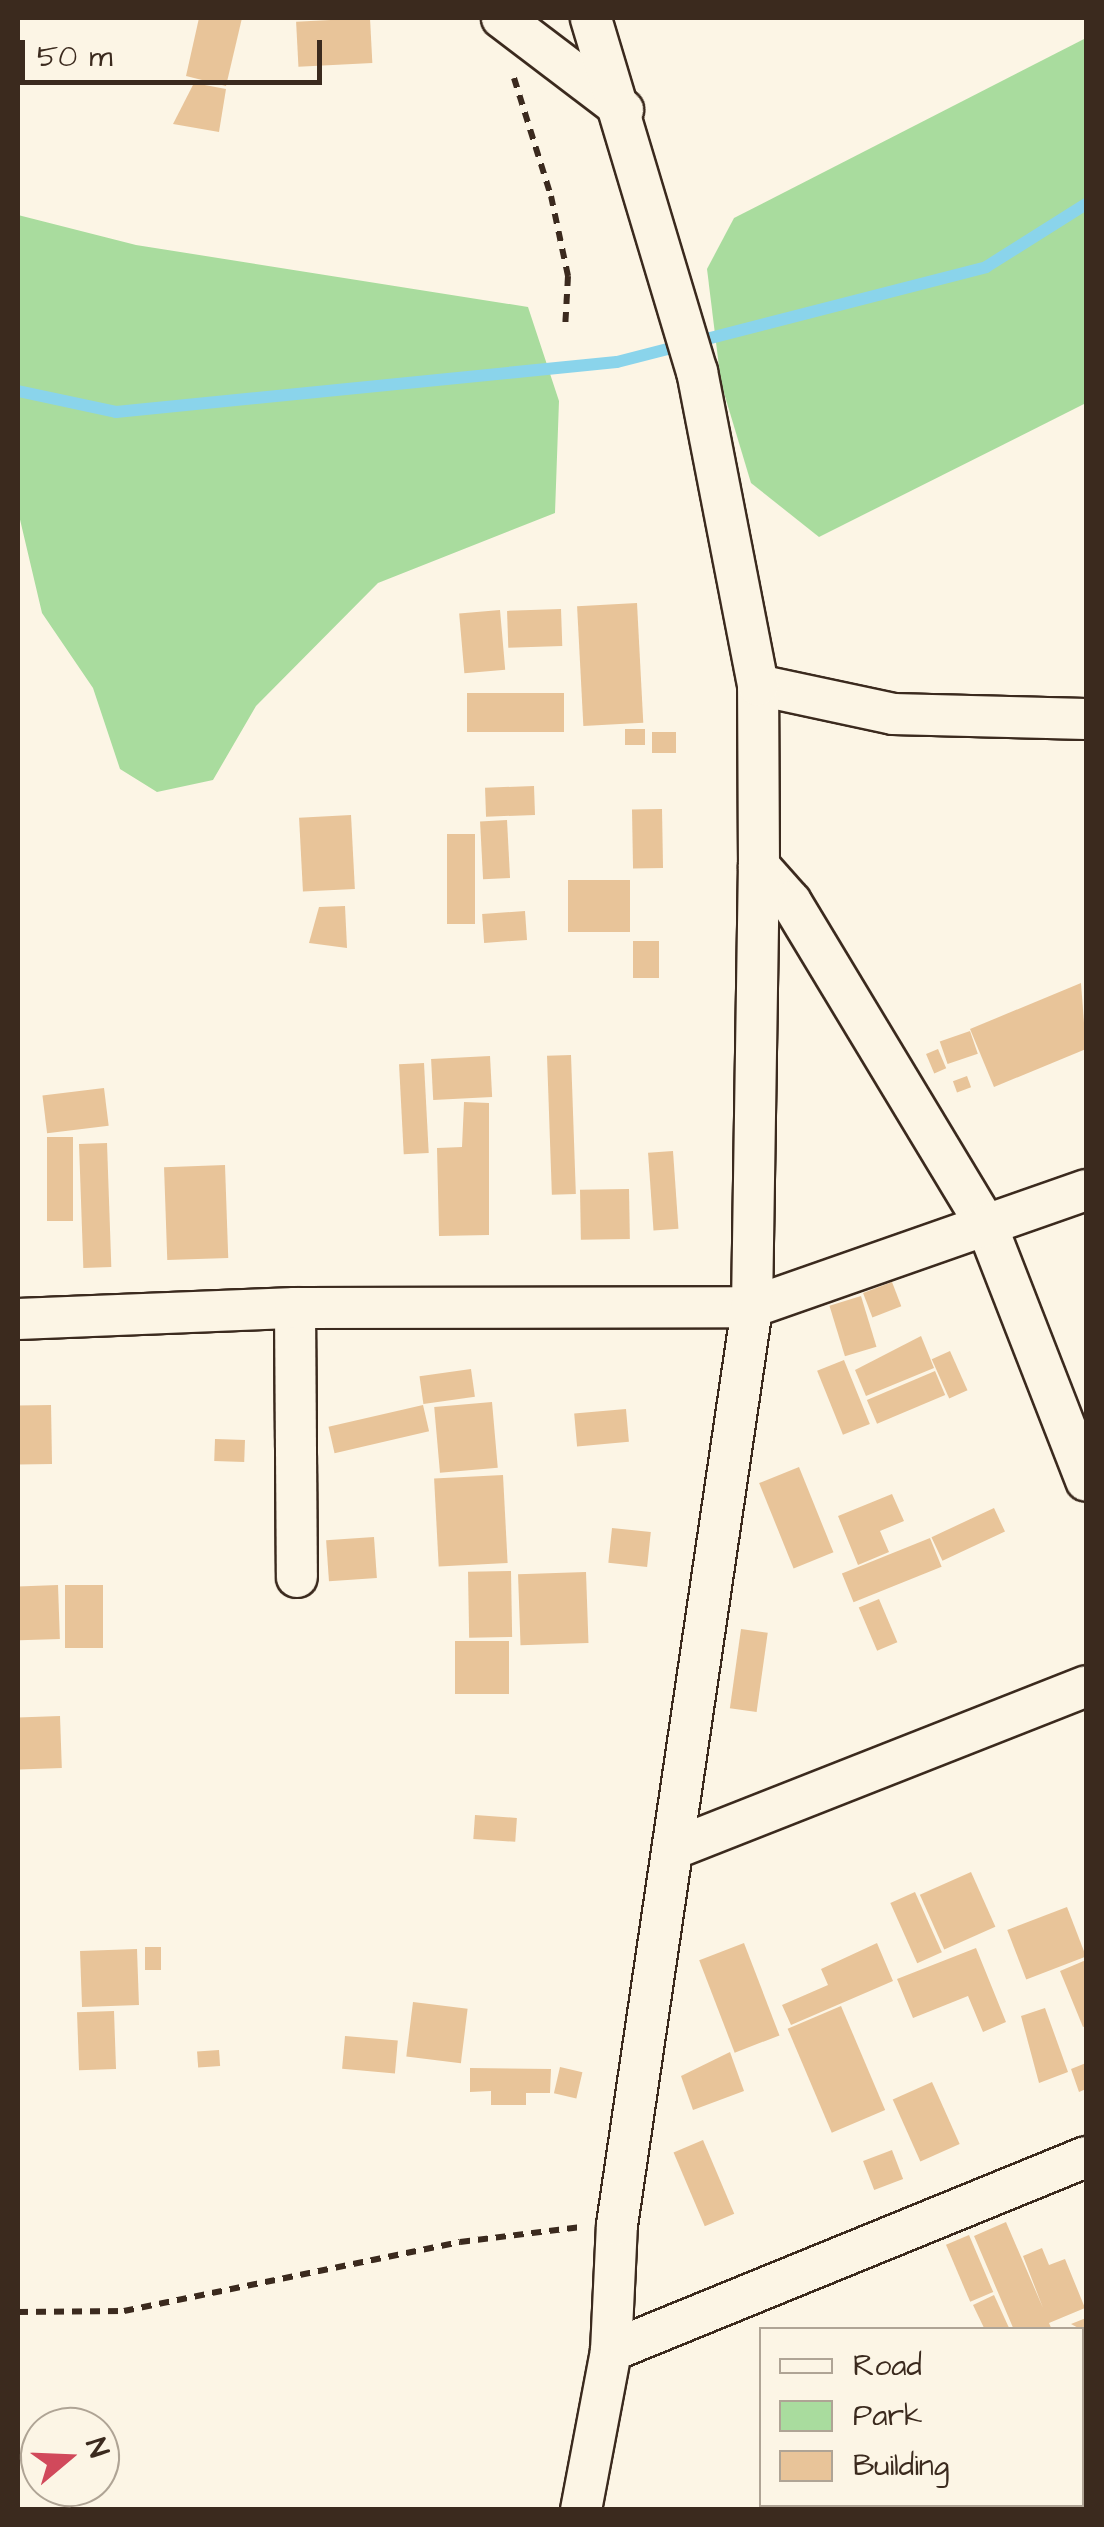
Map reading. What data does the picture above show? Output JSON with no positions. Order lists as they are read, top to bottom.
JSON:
{
  "legend": ["Road", "Park", "Building"],
  "scale_bar": "50 m",
  "north": "right"
}
